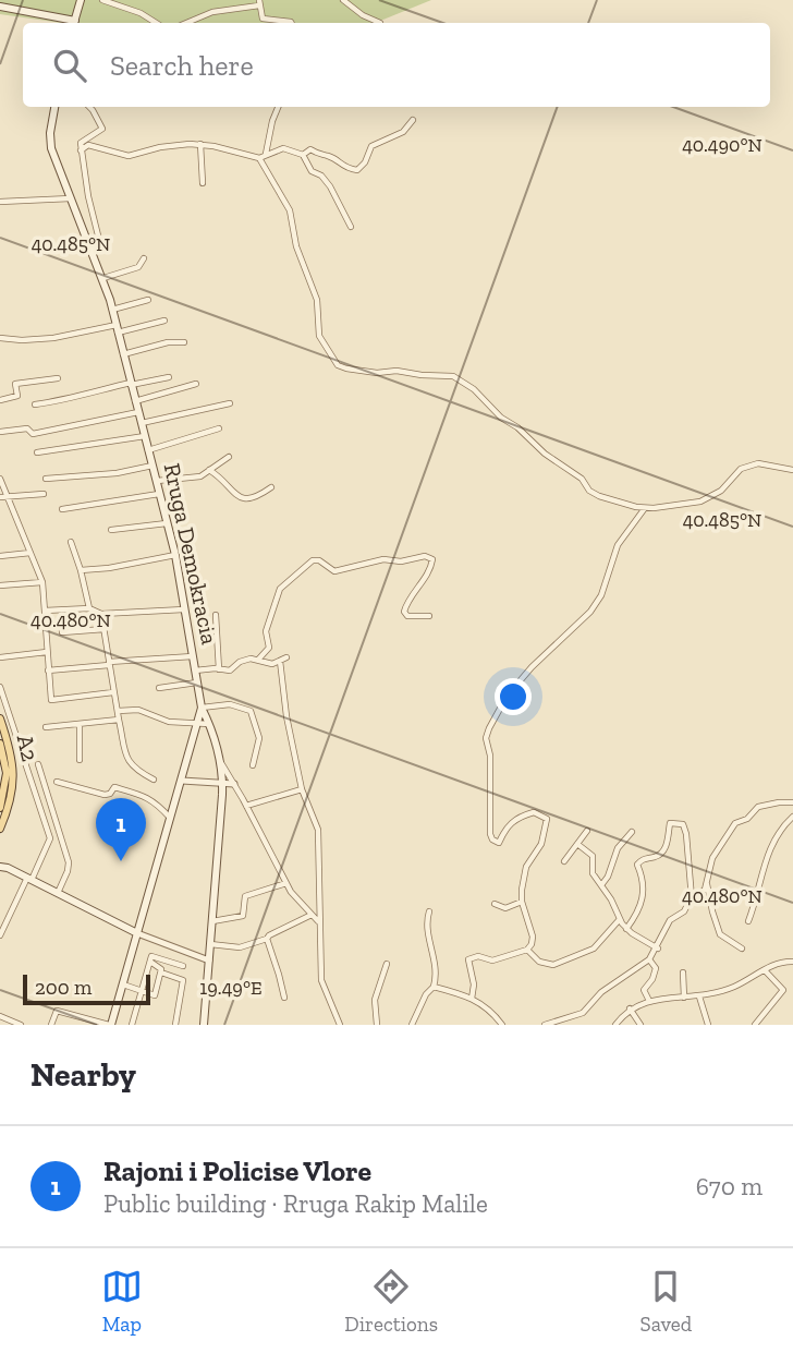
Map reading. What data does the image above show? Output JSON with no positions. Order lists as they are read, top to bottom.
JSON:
{
  "streets": {
    "main road": ["Rruga Demokracia", "A2"]
  },
  "scale_bar": "200 m",
  "page": {
    "search": "Search here",
    "pins": "1",
    "scale": "200 m",
    "heading": "Nearby",
    "list": [
      {
        "mark": "1",
        "name": "Rajoni i Policise Vlore",
        "note": "Public building · Rruga Rakip Malile",
        "value": "670 m"
      }
    ],
    "nav": ["Map", "Directions", "Saved"]
  },
  "coordinates": [
    "40.490°N",
    "40.485°N",
    "40.480°N",
    "19.49°E"
  ]
}
